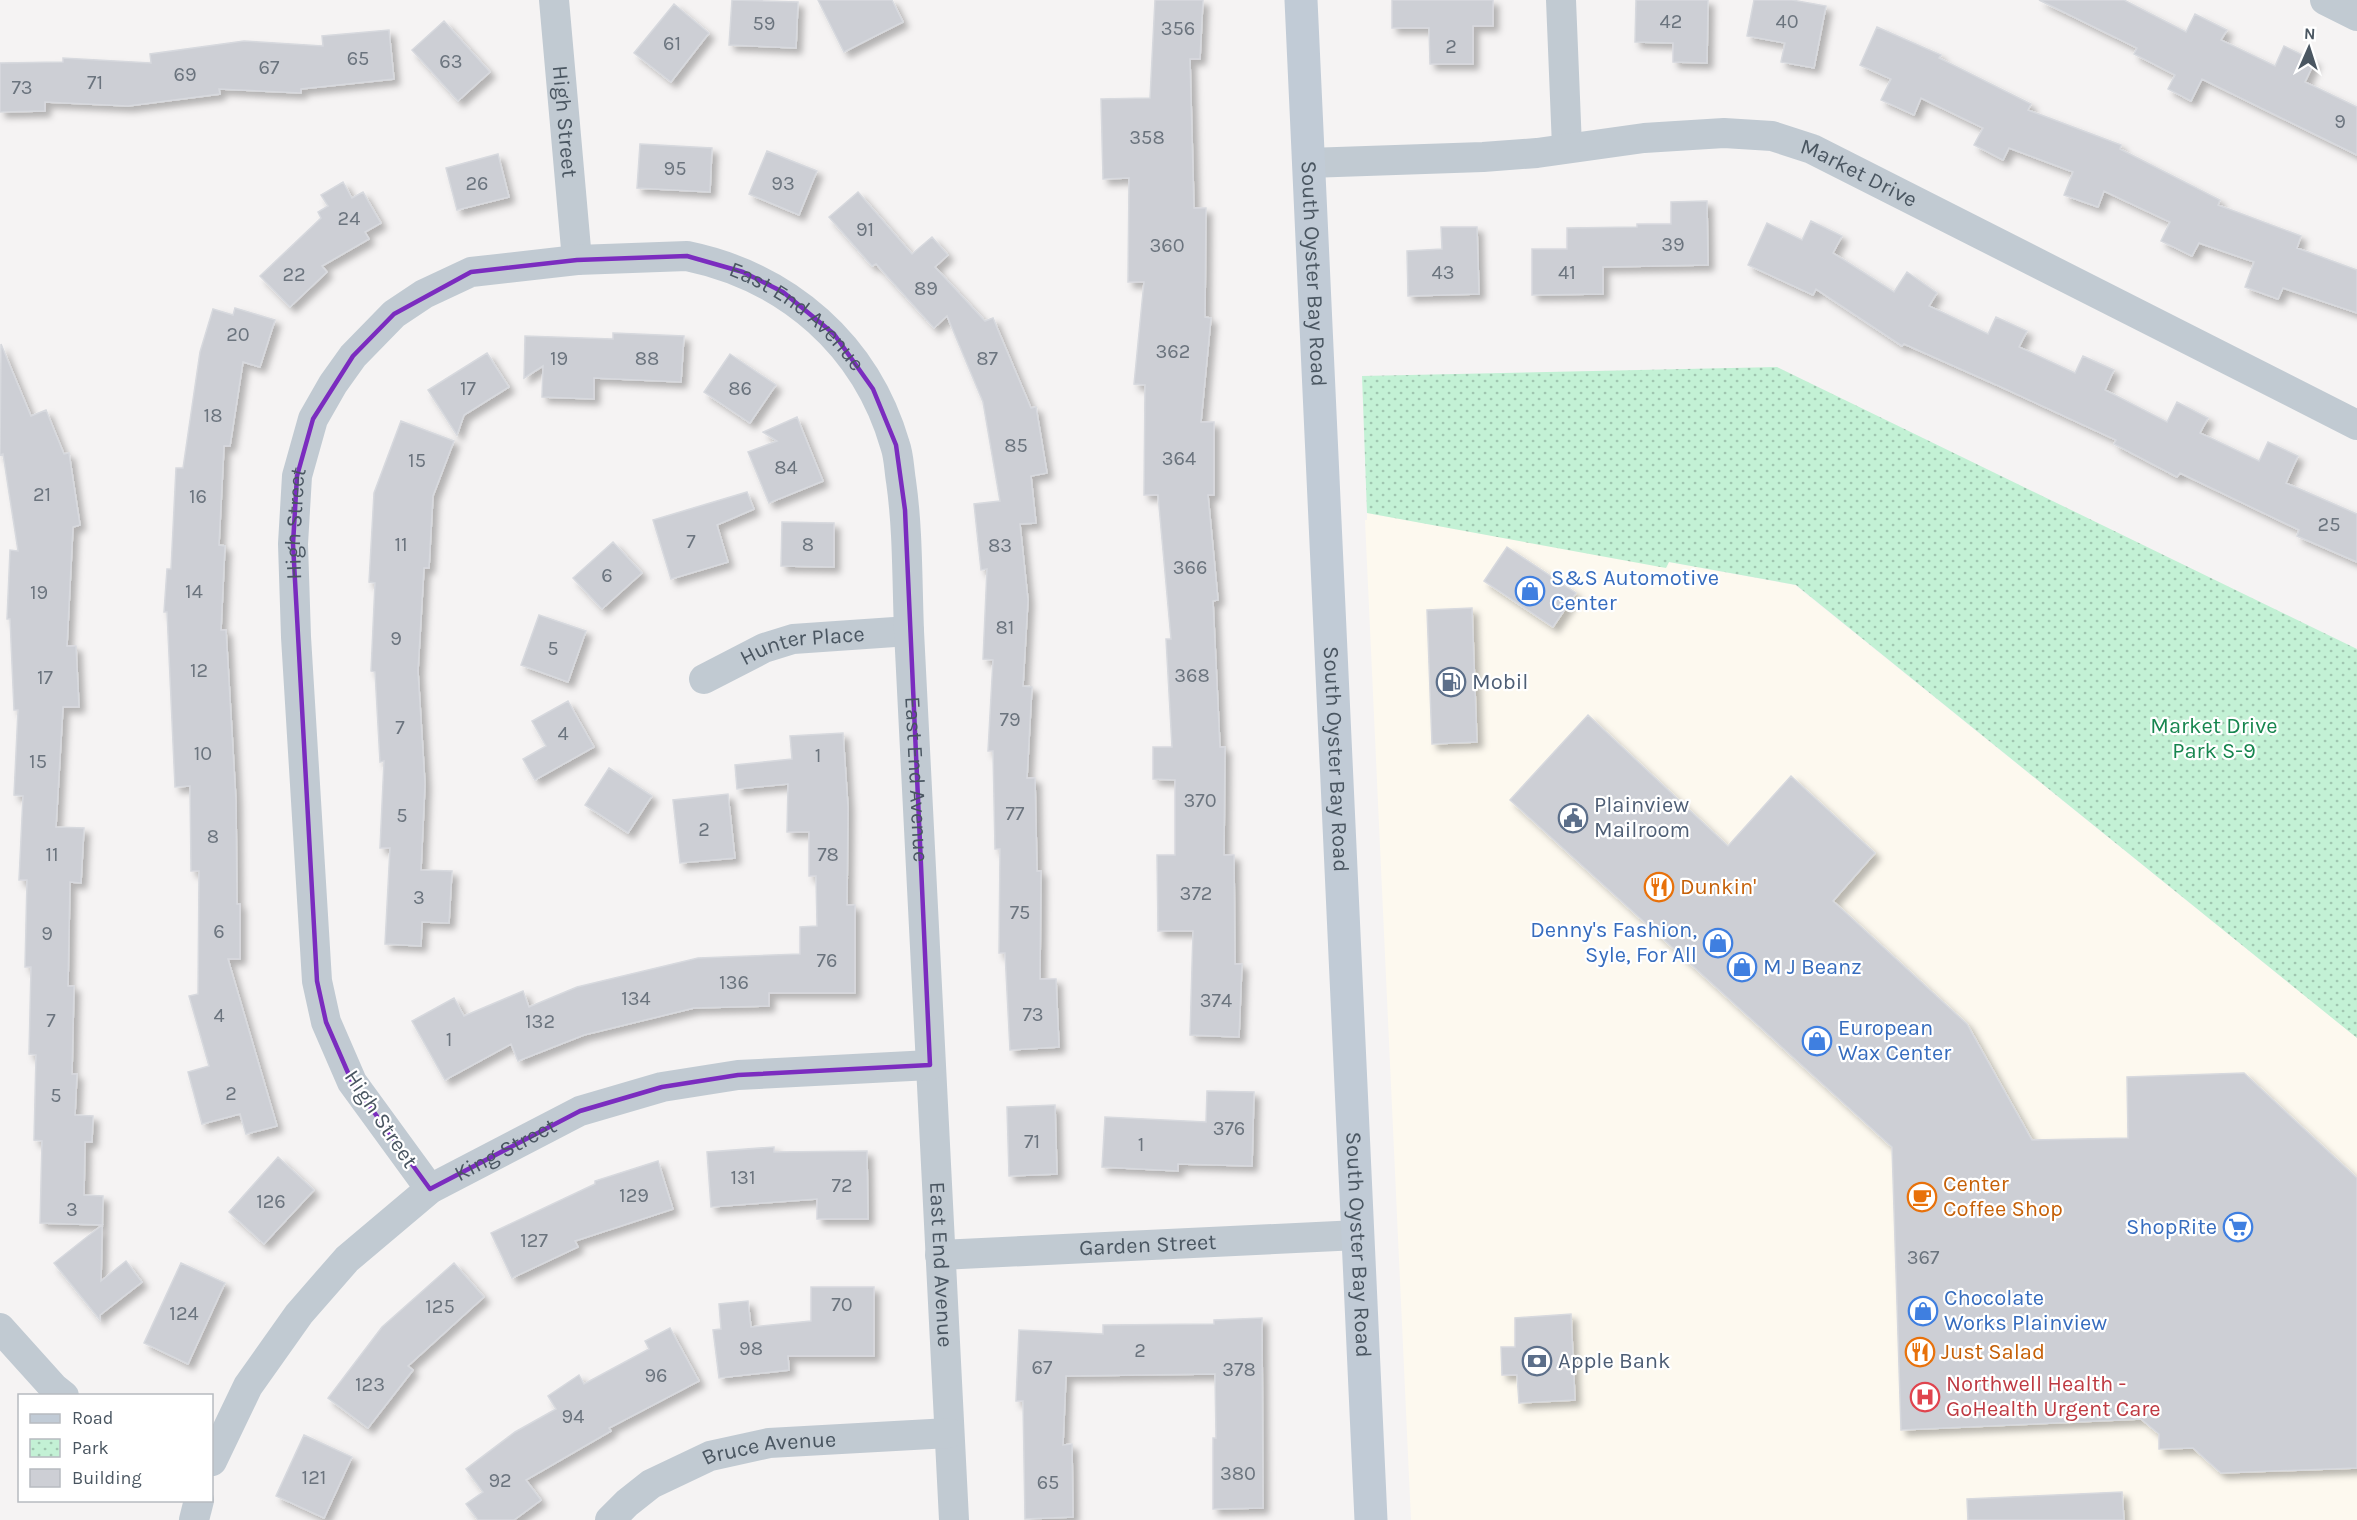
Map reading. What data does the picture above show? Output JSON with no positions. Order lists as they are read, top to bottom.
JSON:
{
  "streets": {
    "main road": ["South Oyster Bay Road"],
    "street": [
      "High Street",
      "Market Drive",
      "East End Avenue",
      "Hunter Place",
      "King Street",
      "Garden Street",
      "Bruce Avenue"
    ]
  },
  "crossings": [
    ["High Street", "East End Avenue"],
    ["High Street", "King Street"],
    ["Market Drive", "South Oyster Bay Road"],
    ["South Oyster Bay Road", "Garden Street"],
    ["East End Avenue", "Hunter Place"],
    ["East End Avenue", "King Street"],
    ["East End Avenue", "Garden Street"],
    ["East End Avenue", "Bruce Avenue"]
  ],
  "parks": ["Market Drive Park S-9"],
  "places": {
    "shop": [
      "S&S Automotive Center",
      "Denny's Fashion, Syle, For All",
      "M J Beanz",
      "European Wax Center",
      "Chocolate Works Plainview"
    ],
    "fuel station": ["Mobil"],
    "public building": ["Plainview Mailroom"],
    "restaurant": ["Dunkin'", "Just Salad"],
    "cafe": ["Center Coffee Shop"],
    "supermarket": ["ShopRite"],
    "bank": ["Apple Bank"],
    "hospital": ["Northwell Health - GoHealth Urgent Care"]
  },
  "house_numbers": [
    "42",
    "40",
    "59",
    "356",
    "61",
    "2",
    "65",
    "63",
    "67",
    "69",
    "71",
    "73",
    "9",
    "358",
    "95",
    "26",
    "93",
    "24",
    "91",
    "39",
    "360",
    "43",
    "41",
    "22",
    "89",
    "20",
    "362",
    "19",
    "88",
    "87",
    "17",
    "86",
    "18",
    "85",
    "364",
    "15",
    "84",
    "21",
    "16",
    "25",
    "7",
    "11",
    "8",
    "83",
    "366",
    "6",
    "14",
    "19",
    "81",
    "9",
    "5",
    "12",
    "368",
    "17",
    "79",
    "7",
    "4",
    "10",
    "1",
    "15",
    "370",
    "77",
    "5",
    "2",
    "8",
    "11",
    "78",
    "372",
    "3",
    "75",
    "6",
    "9",
    "76",
    "136",
    "134",
    "374",
    "73",
    "4",
    "7",
    "132",
    "1",
    "2",
    "5",
    "376",
    "71",
    "1",
    "131",
    "72",
    "129",
    "126",
    "3",
    "127",
    "367",
    "70",
    "125",
    "124",
    "98",
    "2",
    "67",
    "378",
    "96",
    "123",
    "94",
    "380",
    "121",
    "92",
    "65"
  ],
  "legend": ["Road", "Park", "Building"],
  "north": "top"
}
